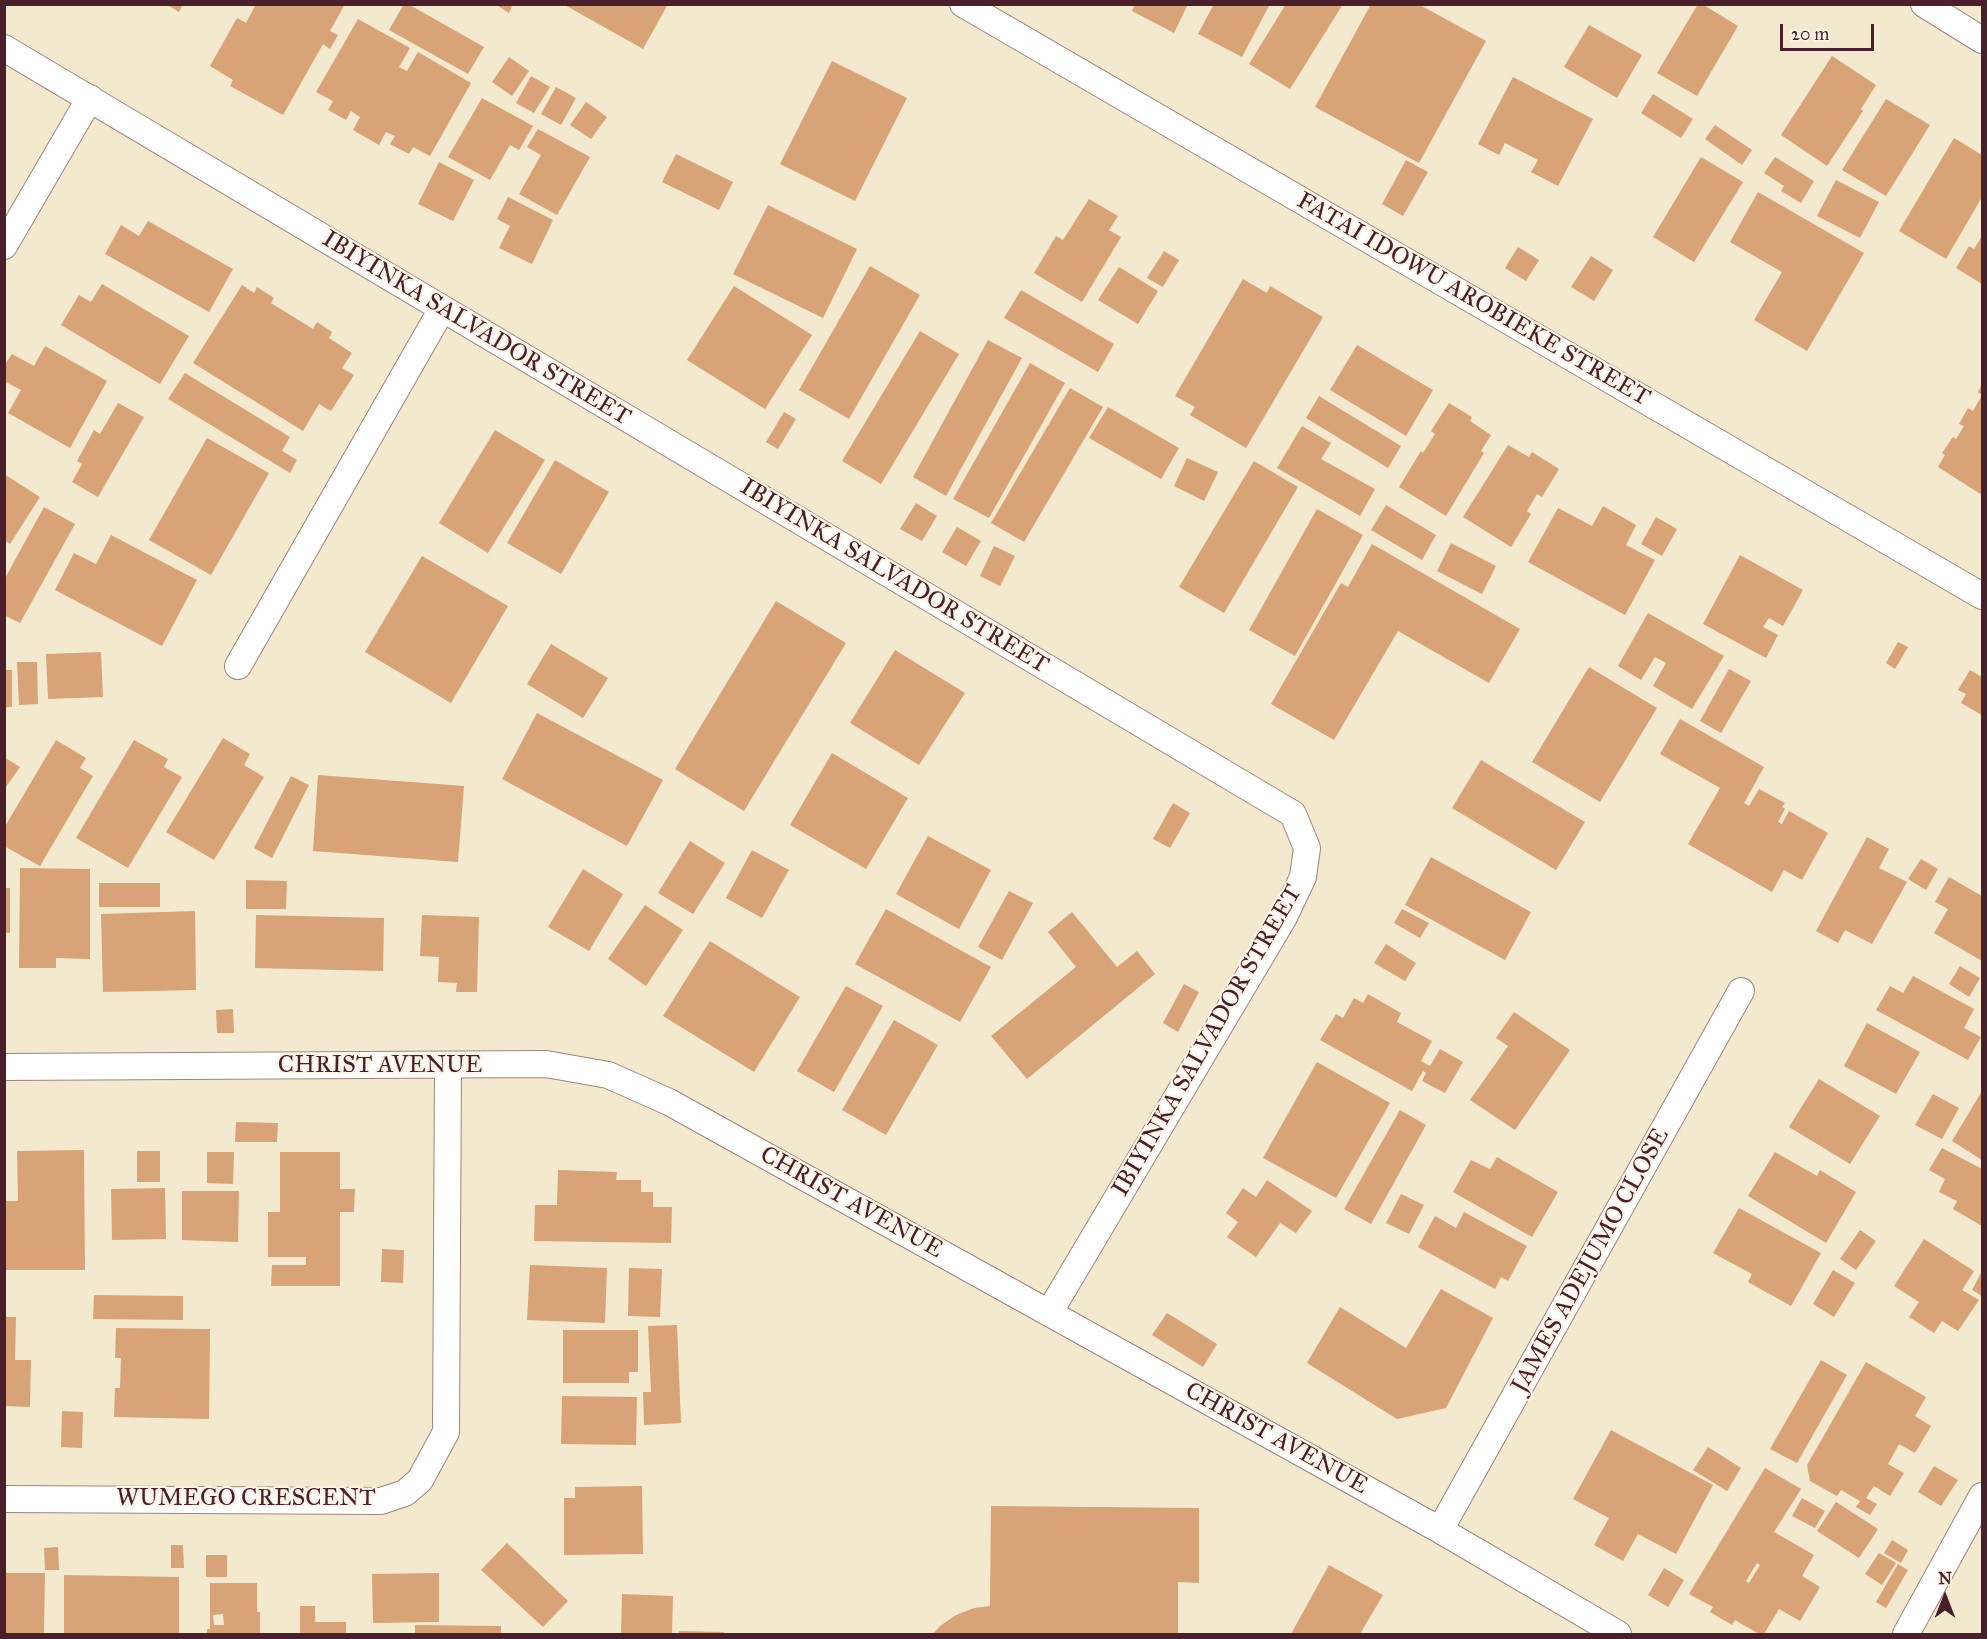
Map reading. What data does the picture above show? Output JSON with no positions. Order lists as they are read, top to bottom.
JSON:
{
  "streets": {
    "street": [
      "FATAI IDOWU AROBIEKE STREET",
      "IBIYINKA SALVADOR STREET",
      "CHRIST AVENUE",
      "JAMES ADEJUMO CLOSE",
      "WUMEGO CRESCENT"
    ]
  },
  "crossings": [
    ["IBIYINKA SALVADOR STREET", "CHRIST AVENUE"],
    ["CHRIST AVENUE", "JAMES ADEJUMO CLOSE"],
    ["CHRIST AVENUE", "WUMEGO CRESCENT"]
  ],
  "scale_bar": "20 m",
  "north": "top"
}
